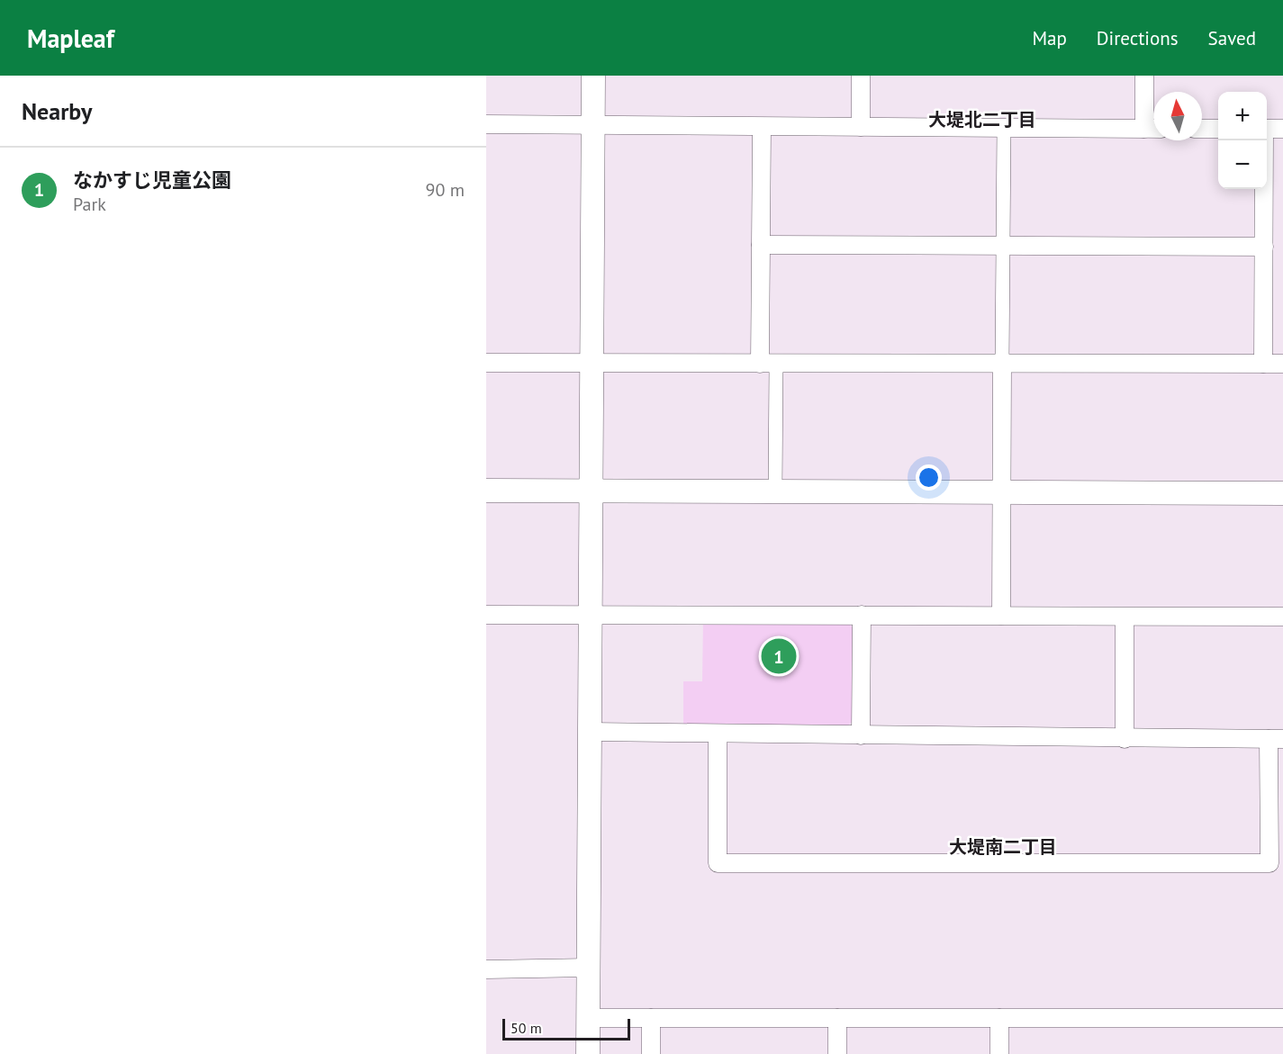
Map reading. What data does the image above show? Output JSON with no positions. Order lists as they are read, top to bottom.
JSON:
{
  "districts": ["大堤北二丁目", "大堤南二丁目"],
  "scale_bar": "50 m",
  "north": "top",
  "page": {
    "header": "Mapleaf",
    "nav": ["Map", "Directions", "Saved"],
    "heading": "Nearby",
    "map_buttons": ["+", "−"],
    "list": [
      {
        "mark": "1",
        "name": "なかすじ児童公園",
        "note": "Park",
        "value": "90 m"
      }
    ],
    "pins": "1",
    "scale": "50 m"
  }
}
